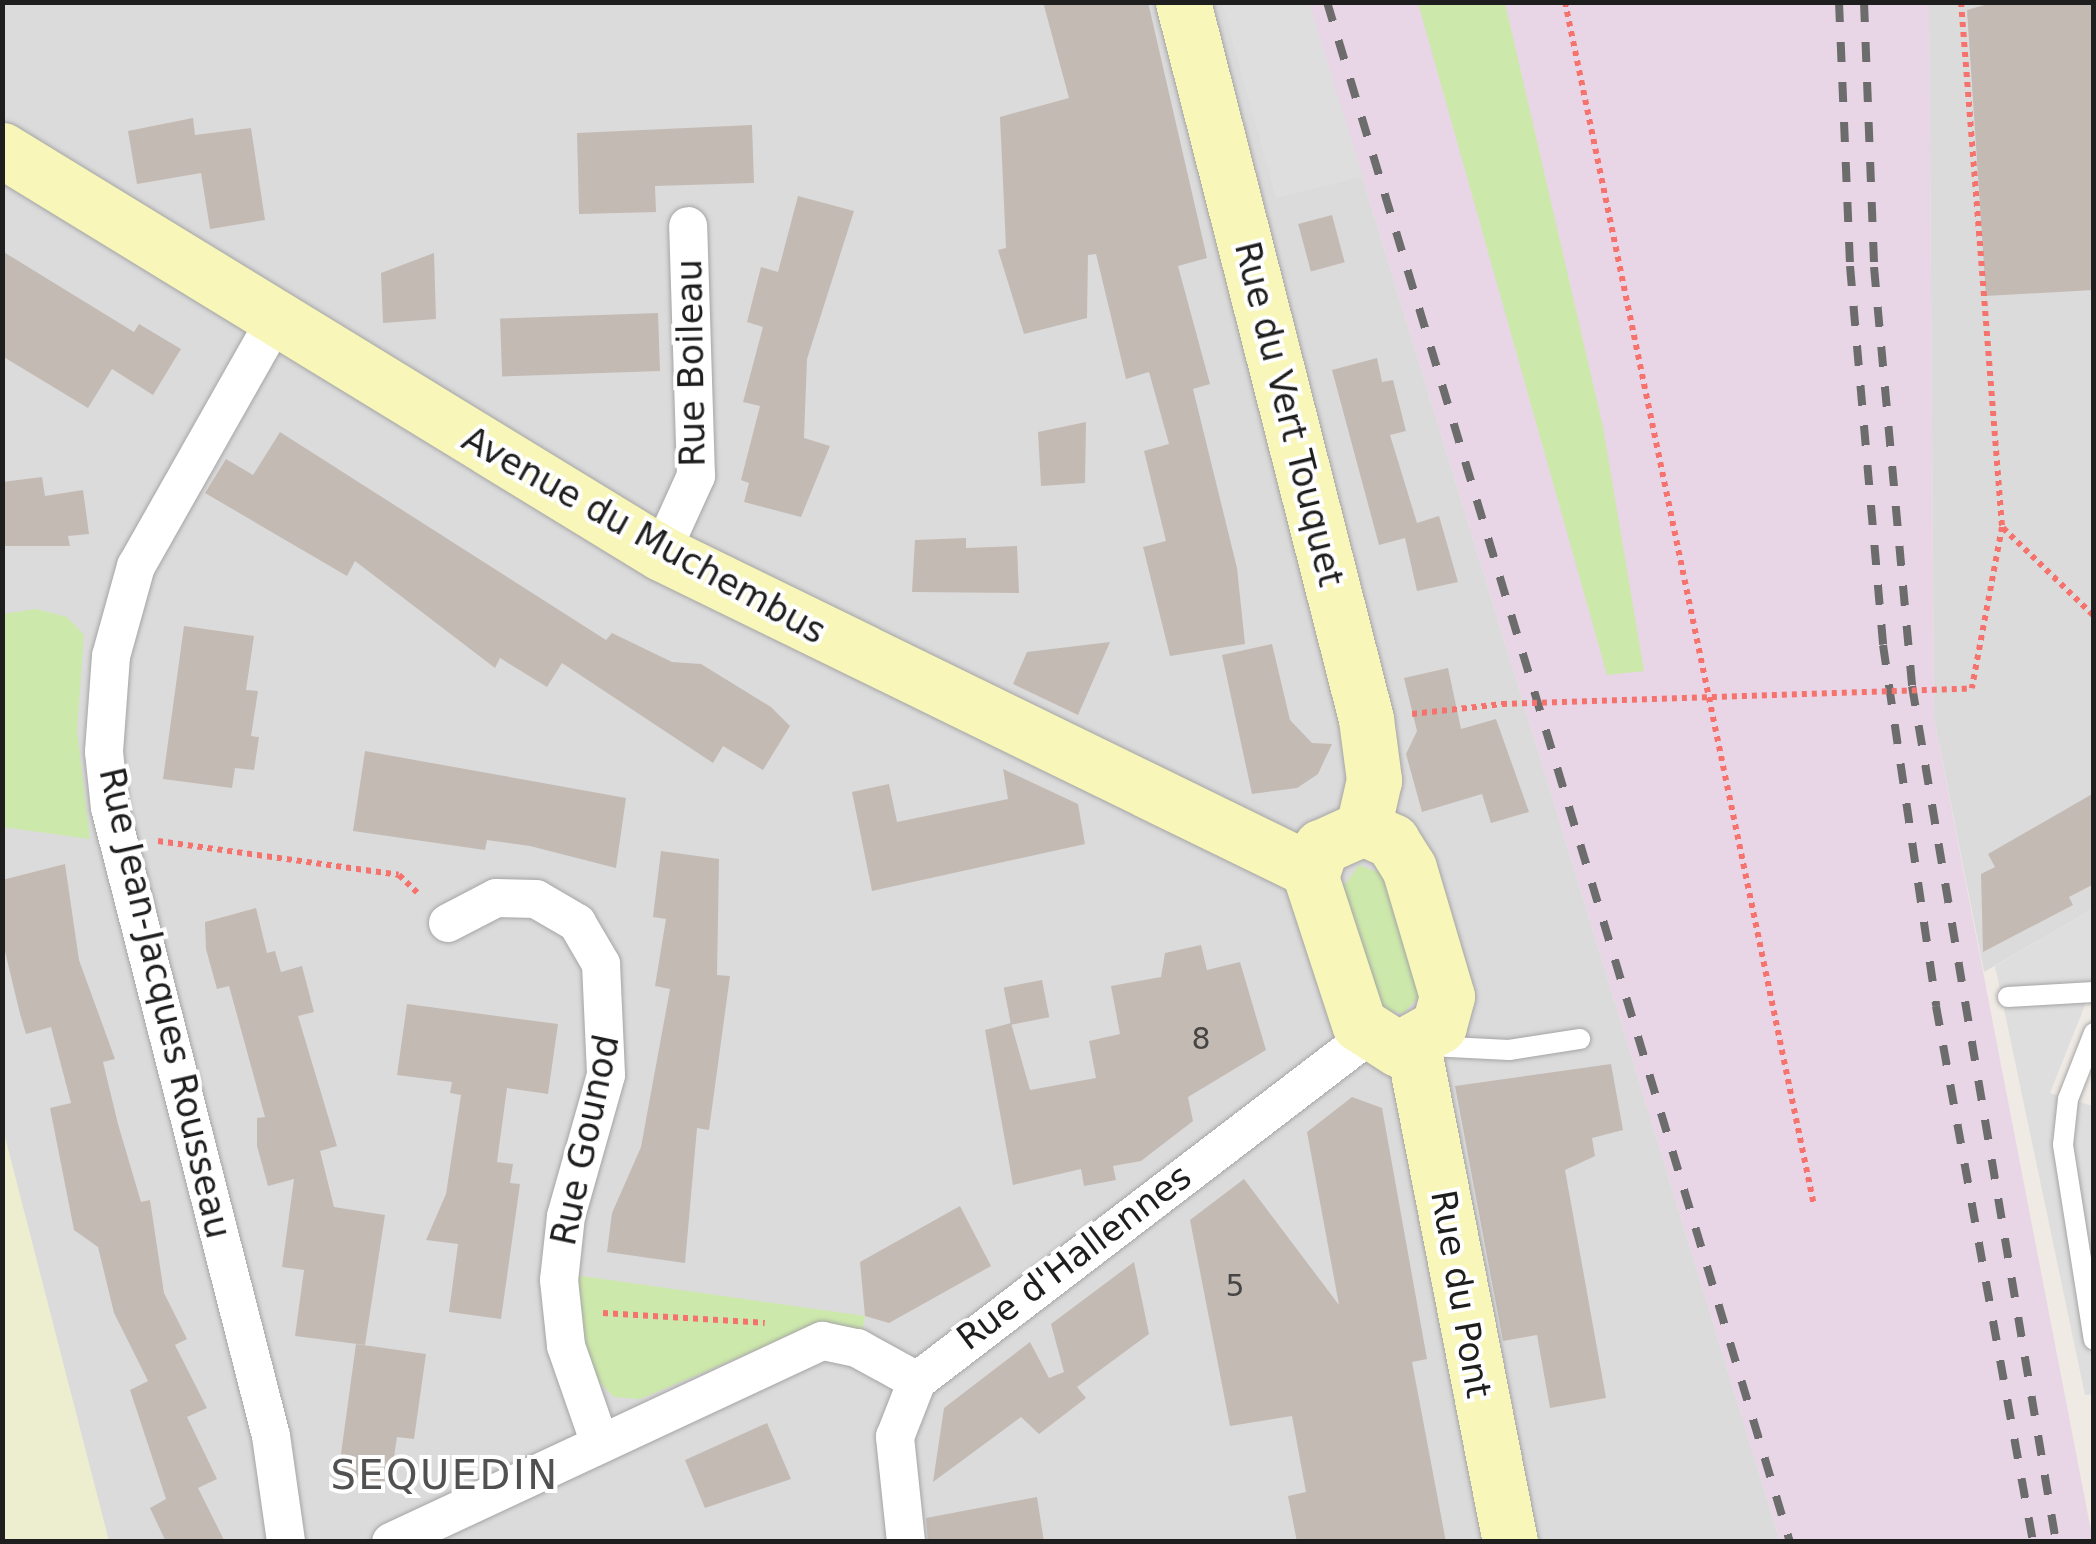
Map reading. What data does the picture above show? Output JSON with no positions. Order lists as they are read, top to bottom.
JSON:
{
  "streets": {
    "street": [
      "Rue Boileau",
      "Rue du Vert Touquet",
      "Avenue du Muchembus",
      "Rue Jean-Jacques Rousseau",
      "Rue Gounod",
      "Rue d'Hallennes",
      "Rue du Pont"
    ]
  },
  "crossings": [
    ["Rue Boileau", "Avenue du Muchembus"],
    ["Avenue du Muchembus", "Rue Jean-Jacques Rousseau"],
    ["Rue d'Hallennes", "Rue du Pont"]
  ],
  "districts": ["SEQUEDIN"],
  "house_numbers": ["8", "5"]
}
